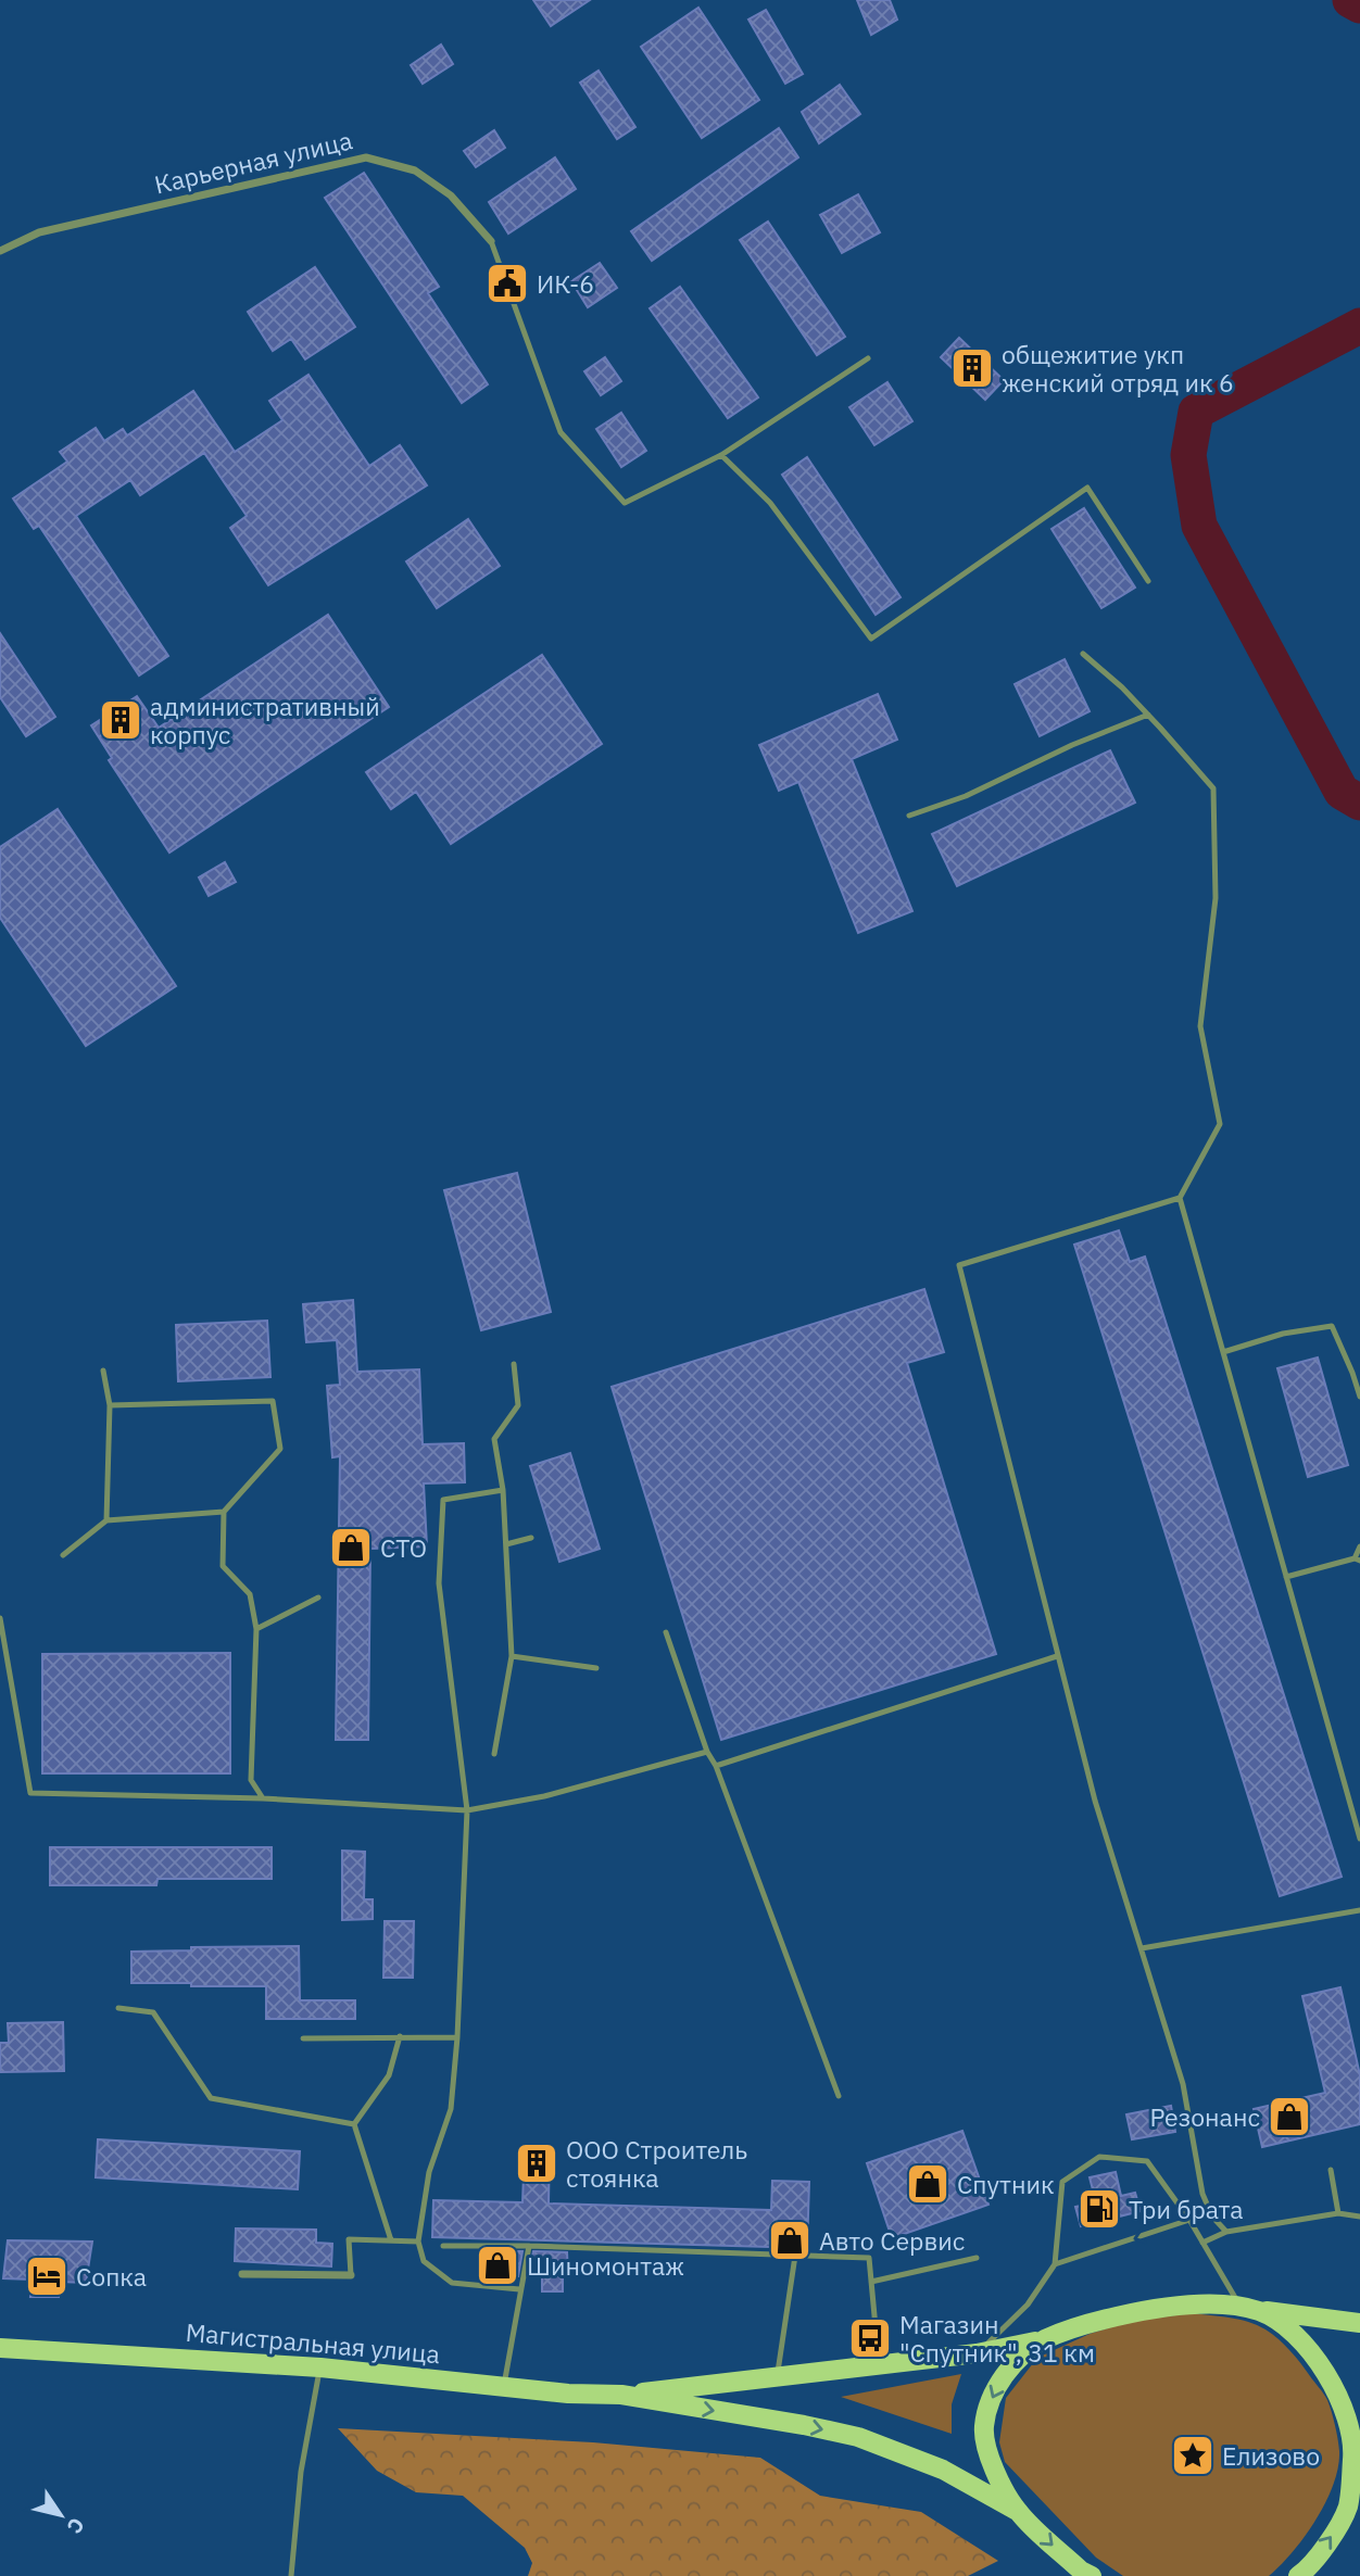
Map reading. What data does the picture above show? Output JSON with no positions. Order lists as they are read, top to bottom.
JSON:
{
  "streets": {
    "main road": ["Магистральная улица"],
    "street": ["Карьерная улица"]
  },
  "places": {
    "public building": ["ИК-6"],
    "building": ["общежитие укп женский отряд ик 6", "административный корпус", "ООО Строитель стоянка"],
    "shop": [
      "СТО",
      "Резонанс",
      "Спутник",
      "Авто Сервис",
      "Шиномонтаж"
    ],
    "fuel station": ["Три брата"],
    "hotel": ["Сопка"],
    "bus stop": ["Магазин \"Спутник\", 31 км"],
    "place": ["Елизово"]
  },
  "north": "bottom right"
}
